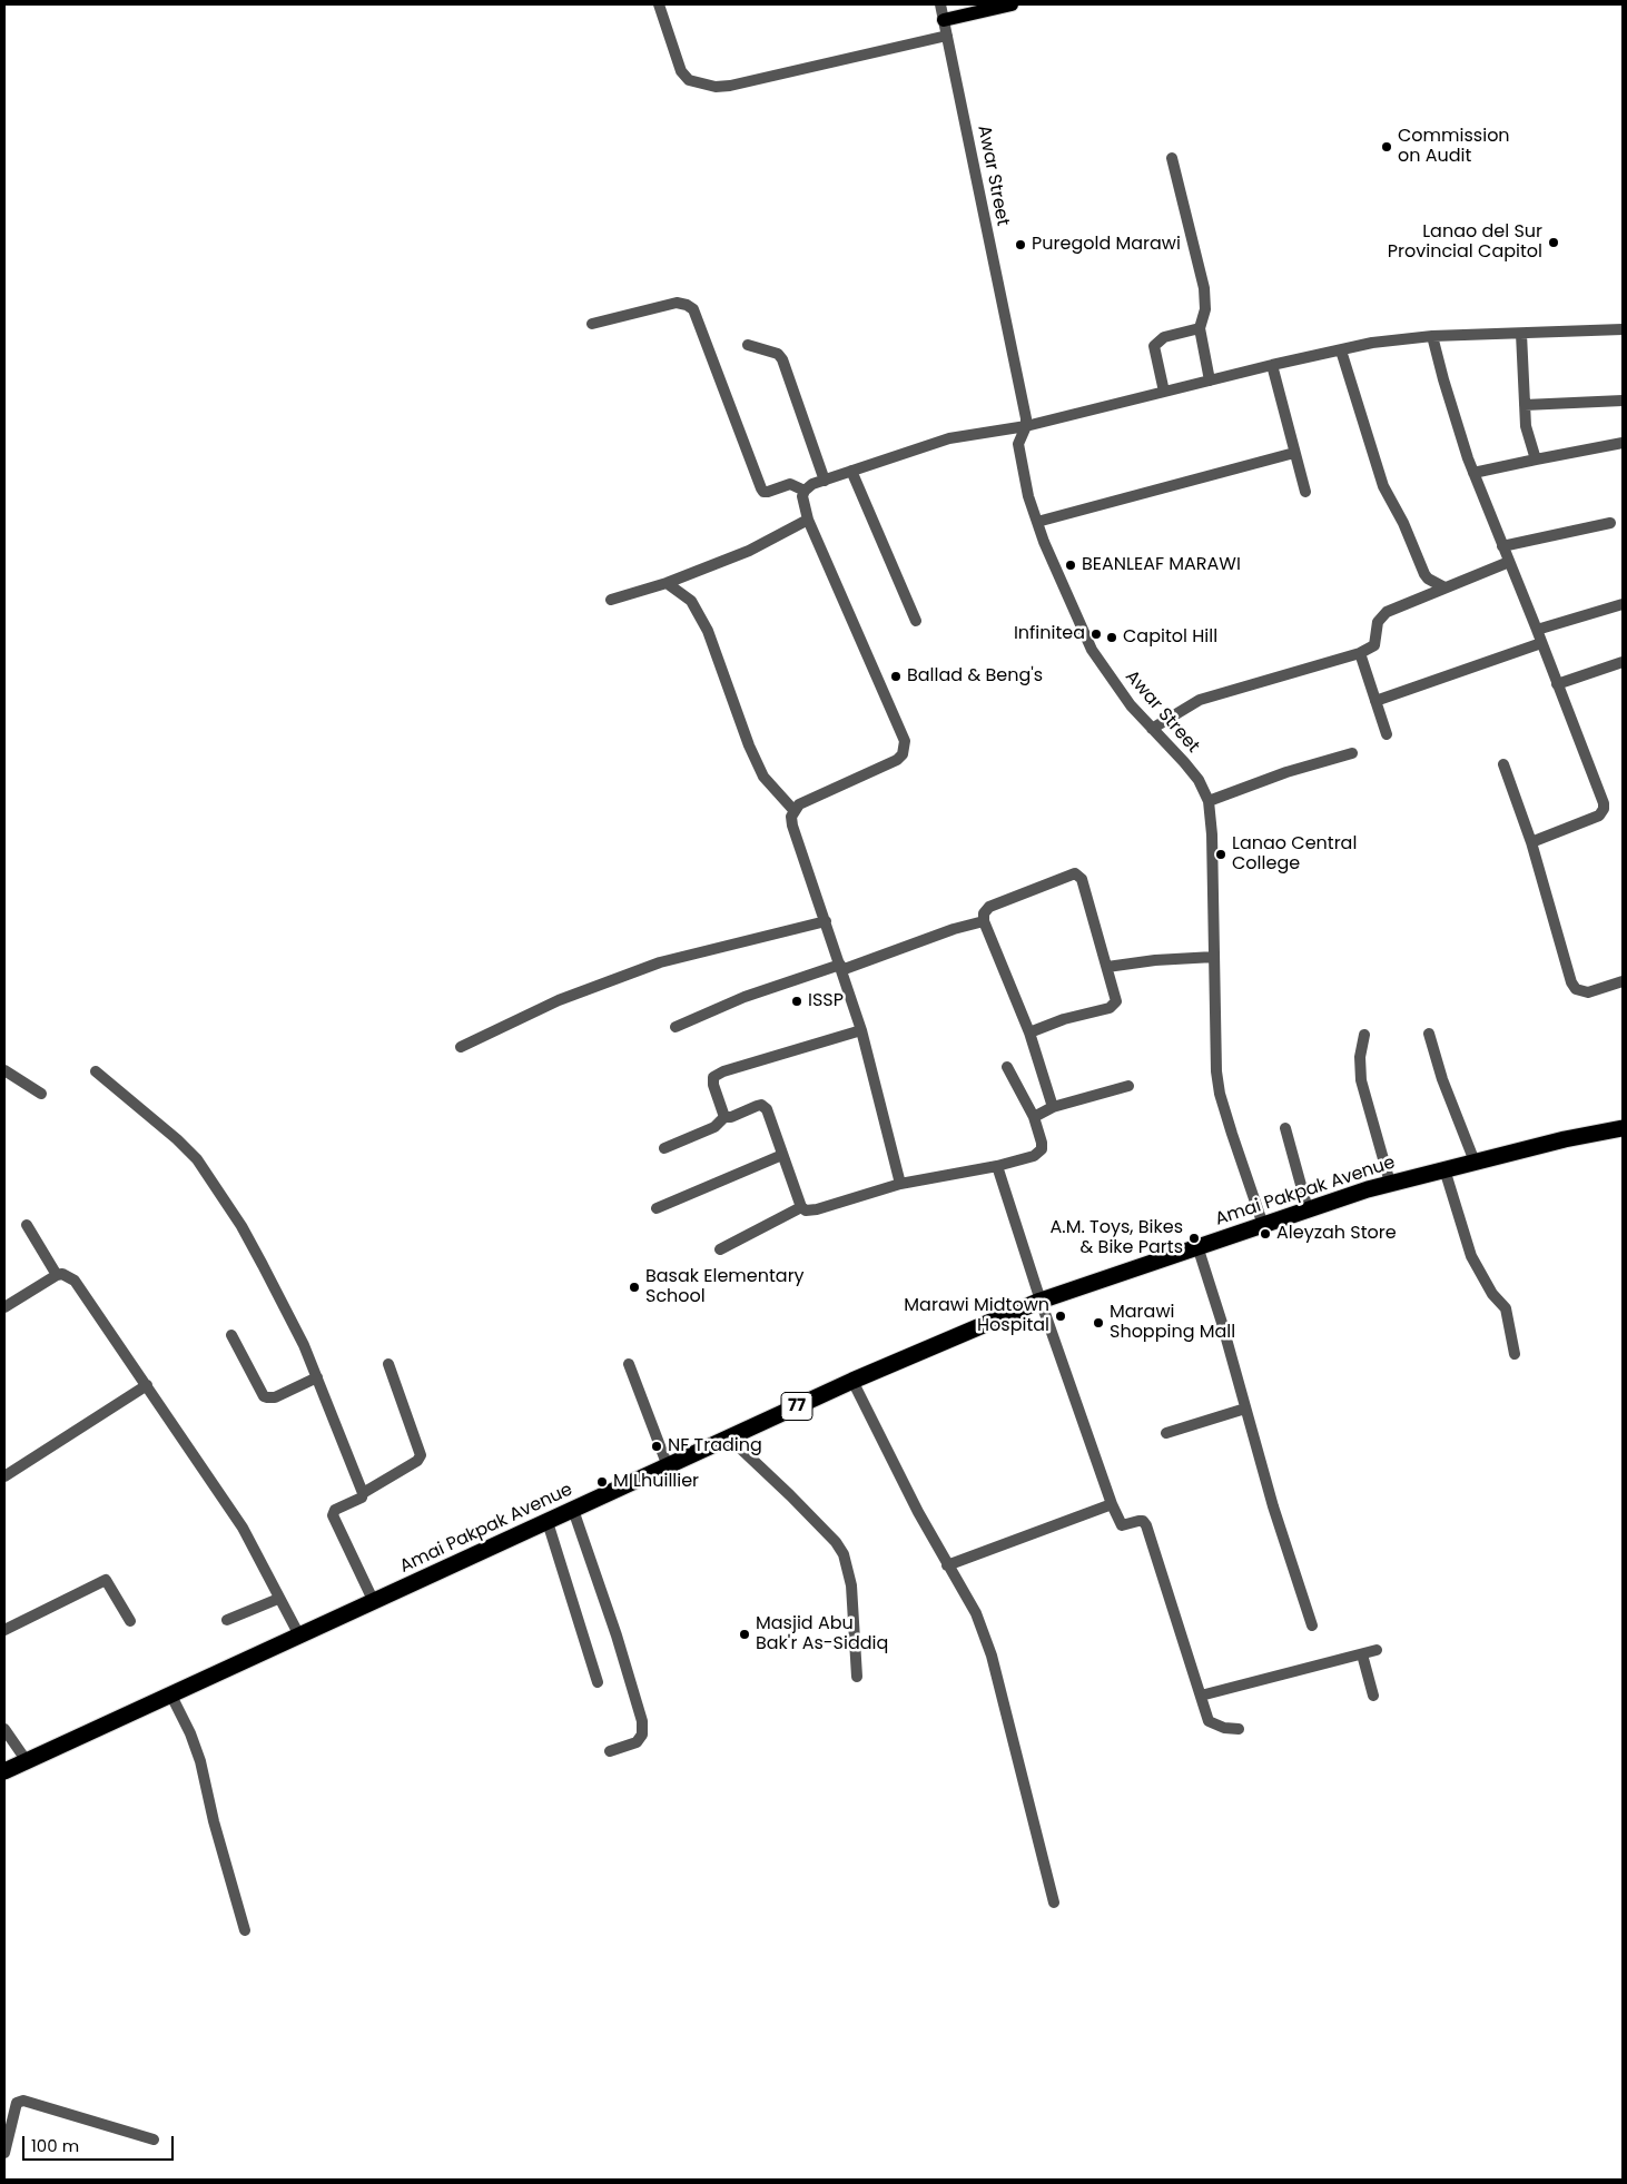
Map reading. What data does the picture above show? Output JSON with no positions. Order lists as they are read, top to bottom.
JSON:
{
  "streets": {
    "highway": ["Amai Pakpak Avenue", "77"],
    "street": ["Awar Street"]
  },
  "crossings": [
    ["Awar Street", "Amai Pakpak Avenue"]
  ],
  "places": [
    "Commission on Audit",
    "Lanao del Sur Provincial Capitol",
    "Puregold Marawi",
    "BEANLEAF MARAWI",
    "Infinitea",
    "Capitol Hill",
    "Ballad & Beng's",
    "Lanao Central College",
    "ISSP",
    "Aleyzah Store",
    "A.M. Toys, Bikes & Bike Parts",
    "Basak Elementary School",
    "Marawi Midtown Hospital",
    "Marawi Shopping Mall",
    "NF Trading",
    "M Lhuillier",
    "Masjid Abu Bak'r As-Siddiq"
  ],
  "scale_bar": "100 m"
}
